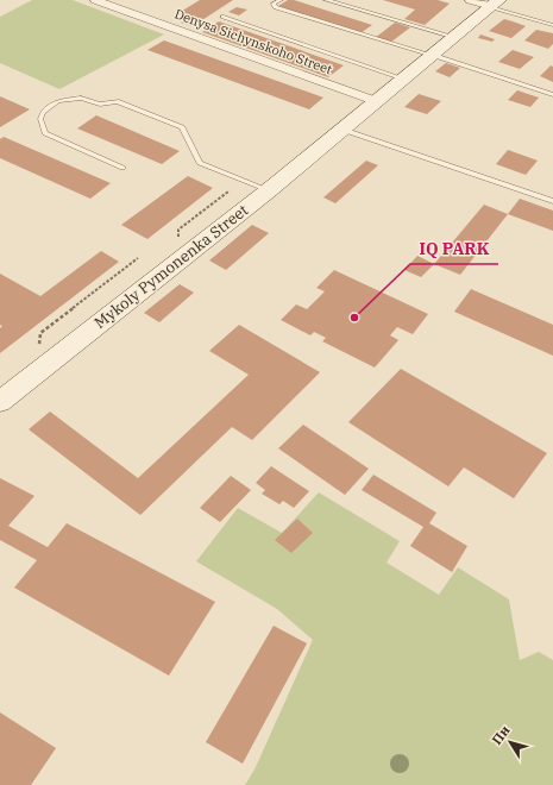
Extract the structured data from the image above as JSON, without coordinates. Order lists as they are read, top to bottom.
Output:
{
  "streets": {
    "street": ["Denysa Sichynskoho Street", "Mykoly Pymonenka Street"]
  },
  "crossings": [
    ["Denysa Sichynskoho Street", "Mykoly Pymonenka Street"]
  ],
  "places": ["IQ PARK"],
  "north": "top left"
}
